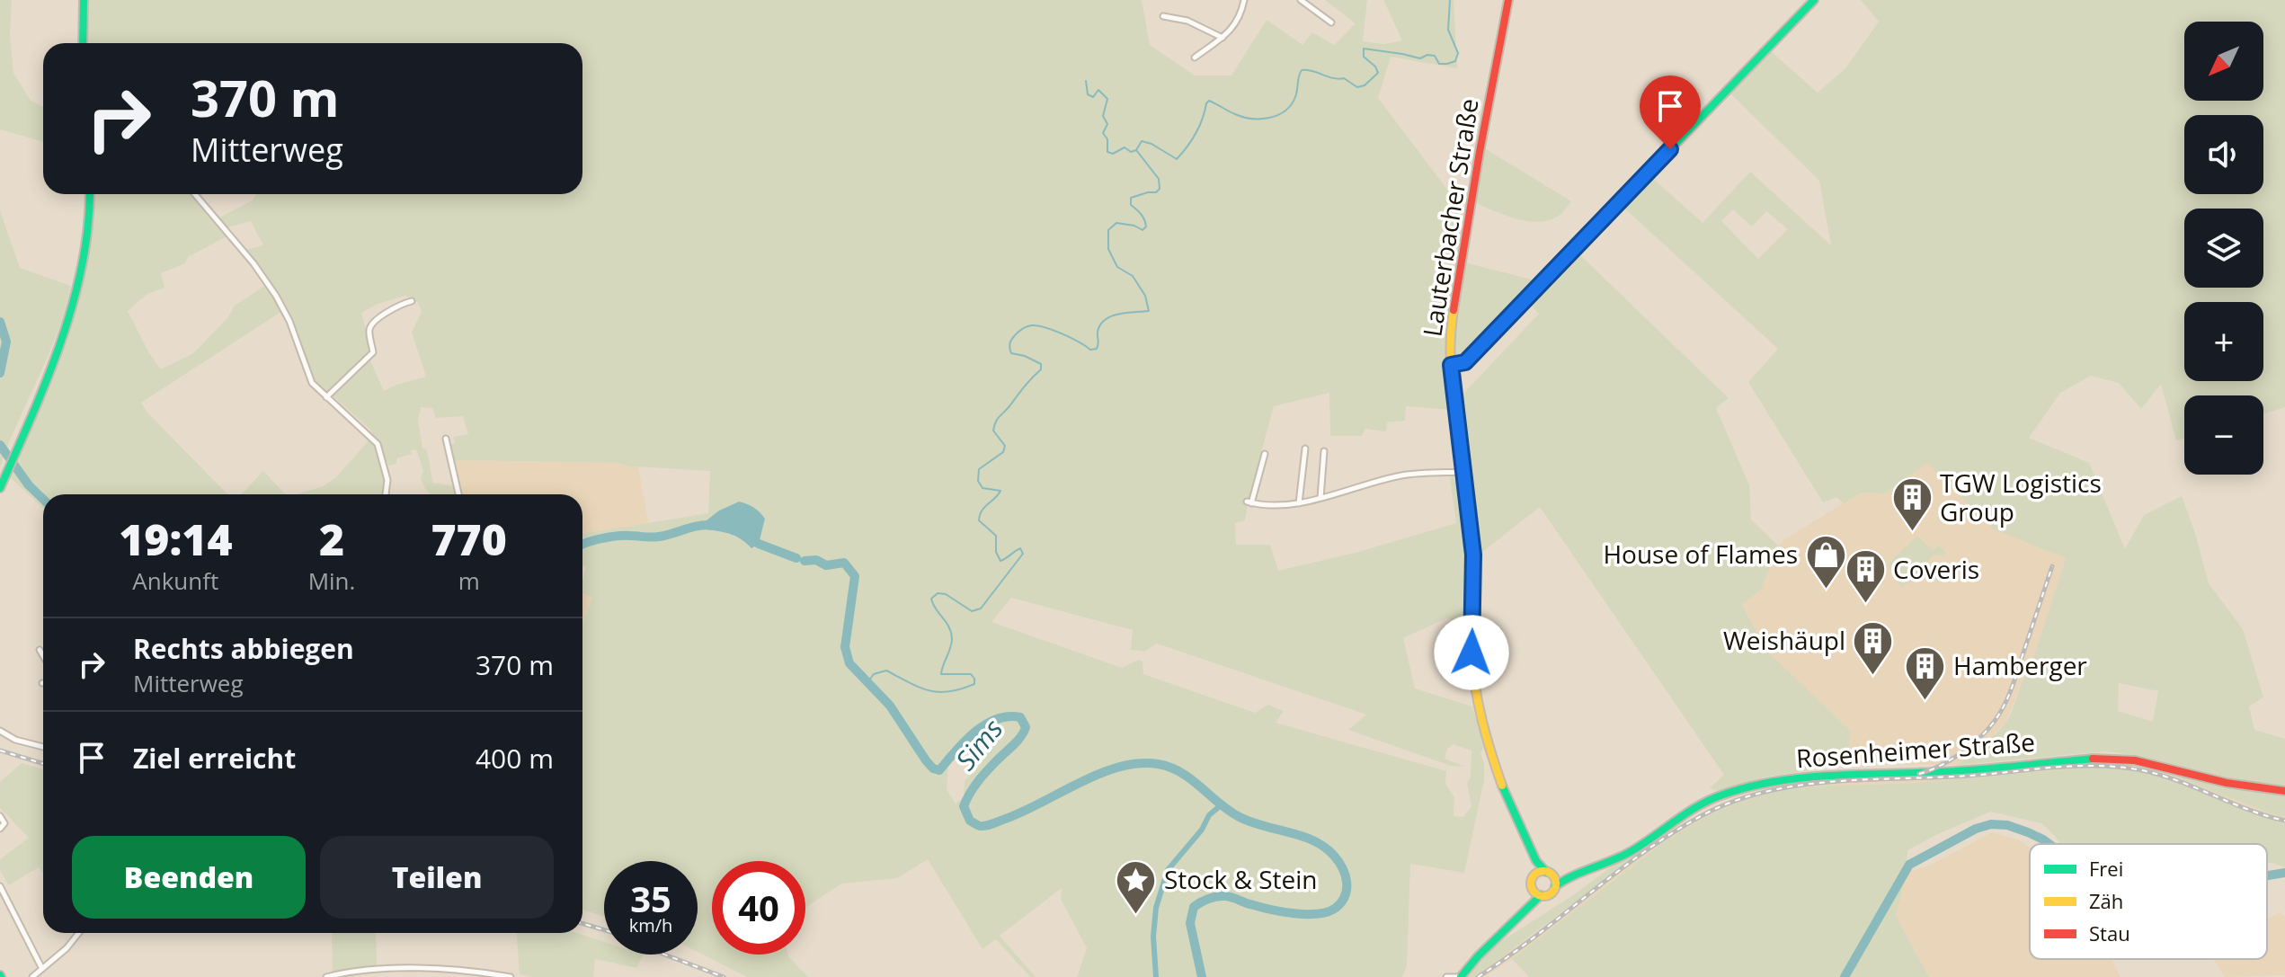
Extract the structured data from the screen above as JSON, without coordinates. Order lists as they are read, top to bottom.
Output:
{
  "streets": {
    "street": ["Lauterbacher Straße", "Rosenheimer Straße"]
  },
  "crossings": [
    ["Lauterbacher Straße", "Rosenheimer Straße"]
  ],
  "water": ["Sims"],
  "places": {
    "building": [
      "TGW Logistics Group",
      "Coveris",
      "Weishäupl",
      "Hamberger"
    ],
    "shop": ["House of Flames"],
    "place": ["Stock & Stein"]
  },
  "legend": ["Frei", "Zäh", "Stau"],
  "north": "bottom left",
  "page": {
    "map_buttons": ["+", "−"],
    "turn": ["370 m", "Mitterweg"],
    "eta": [
      "19:14",
      "Ankunft",
      "2",
      "Min.",
      "770",
      "m"
    ],
    "list": [
      {
        "name": "Rechts abbiegen",
        "note": "Mitterweg",
        "value": "370 m"
      },
      {
        "name": "Ziel erreicht",
        "value": "400 m"
      }
    ],
    "buttons": ["Beenden", "Teilen"],
    "speed": "35 km/h",
    "limit": "40"
  }
}
